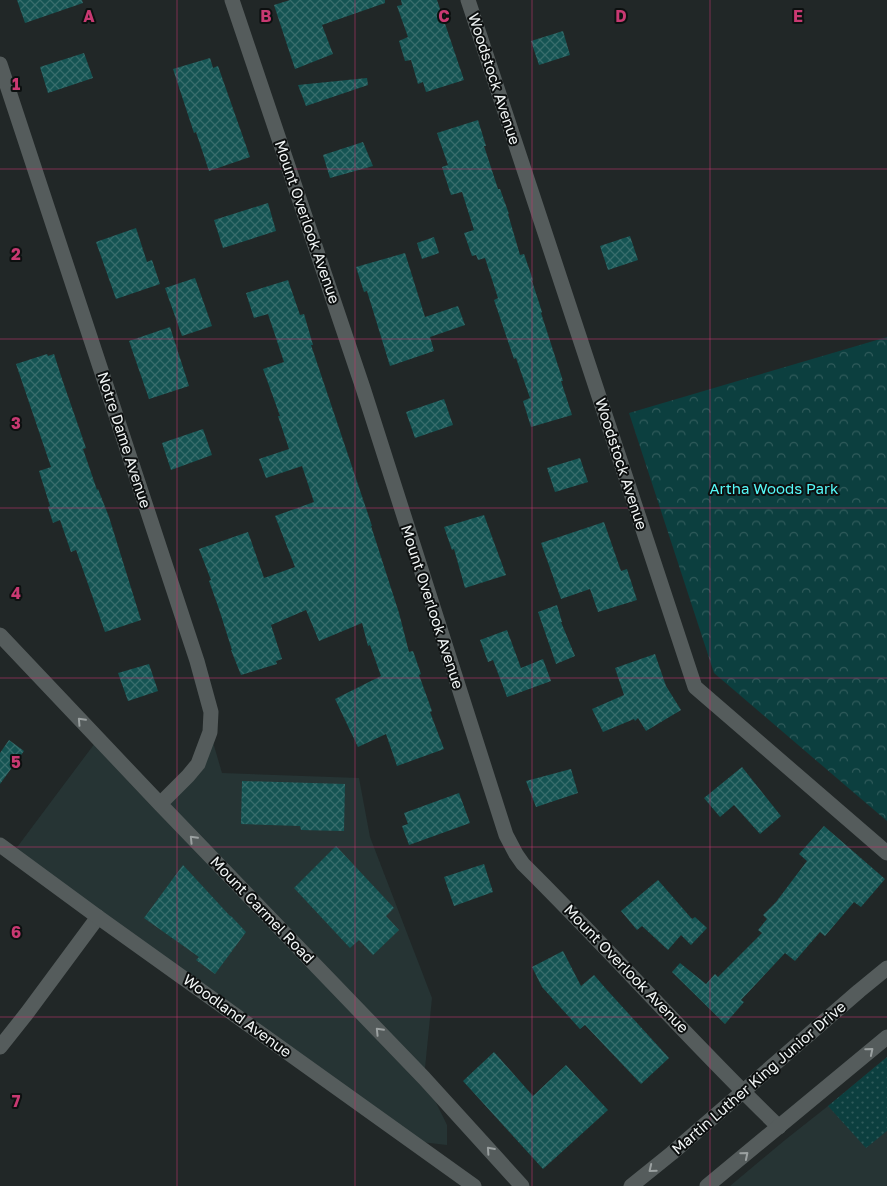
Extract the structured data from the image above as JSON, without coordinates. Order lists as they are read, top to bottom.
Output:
{
  "streets": {
    "street": [
      "Woodstock Avenue",
      "Mount Overlook Avenue",
      "Notre Dame Avenue",
      "Mount Carmel Road",
      "Woodland Avenue",
      "Martin Luther King Junior Drive"
    ]
  },
  "crossings": [
    ["Mount Overlook Avenue", "Martin Luther King Junior Drive"],
    ["Notre Dame Avenue", "Mount Carmel Road"]
  ],
  "one_way": ["Mount Carmel Road"],
  "parks": ["Artha Woods Park"],
  "grid": {
    "columns": [
      "A",
      "B",
      "C",
      "D",
      "E"
    ],
    "rows": [
      "1",
      "2",
      "3",
      "4",
      "5",
      "6",
      "7"
    ]
  }
}
